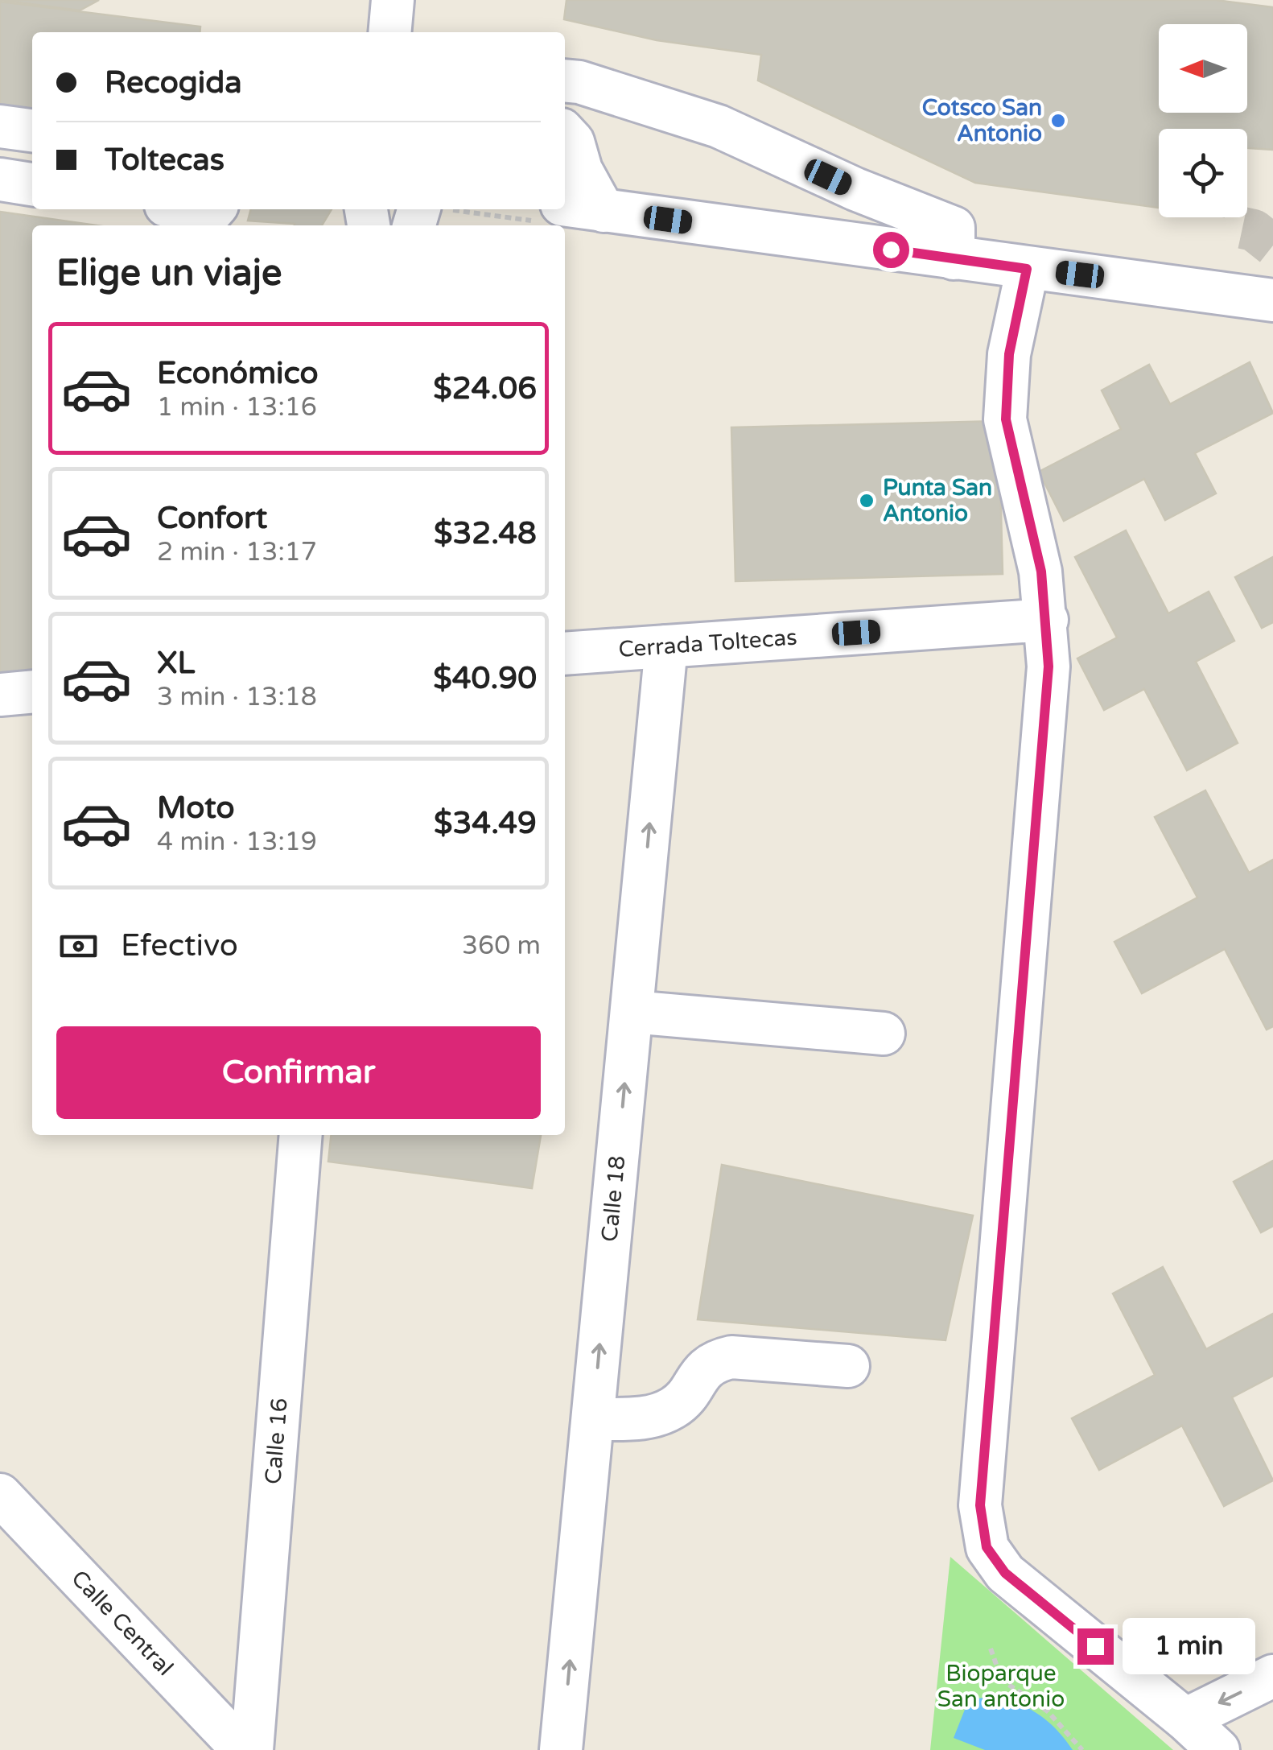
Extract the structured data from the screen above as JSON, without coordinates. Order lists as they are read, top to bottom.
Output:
{
  "streets": {
    "street": [
      "Cerrada Toltecas",
      "Calle 18",
      "Calle 16",
      "Calle Central"
    ]
  },
  "crossings": [
    ["Cerrada Toltecas", "Calle 18"]
  ],
  "one_way": ["Calle 18"],
  "parks": ["Bioparque San antonio"],
  "places": ["Cotsco San Antonio", "Punta San Antonio"],
  "north": "left",
  "page": {
    "banner": ["Recogida", "Toltecas"],
    "heading": "Elige un viaje",
    "list": [
      {
        "name": "Económico",
        "note": "1 min · 13:16",
        "value": "$24.06"
      },
      {
        "name": "Confort",
        "note": "2 min · 13:17",
        "value": "$32.48"
      },
      {
        "name": "XL",
        "note": "3 min · 13:18",
        "value": "$40.90"
      },
      {
        "name": "Moto",
        "note": "4 min · 13:19",
        "value": "$34.49"
      }
    ],
    "pay": ["Efectivo", "360 m"],
    "buttons": "Confirmar",
    "bubble": "1 min"
  }
}
